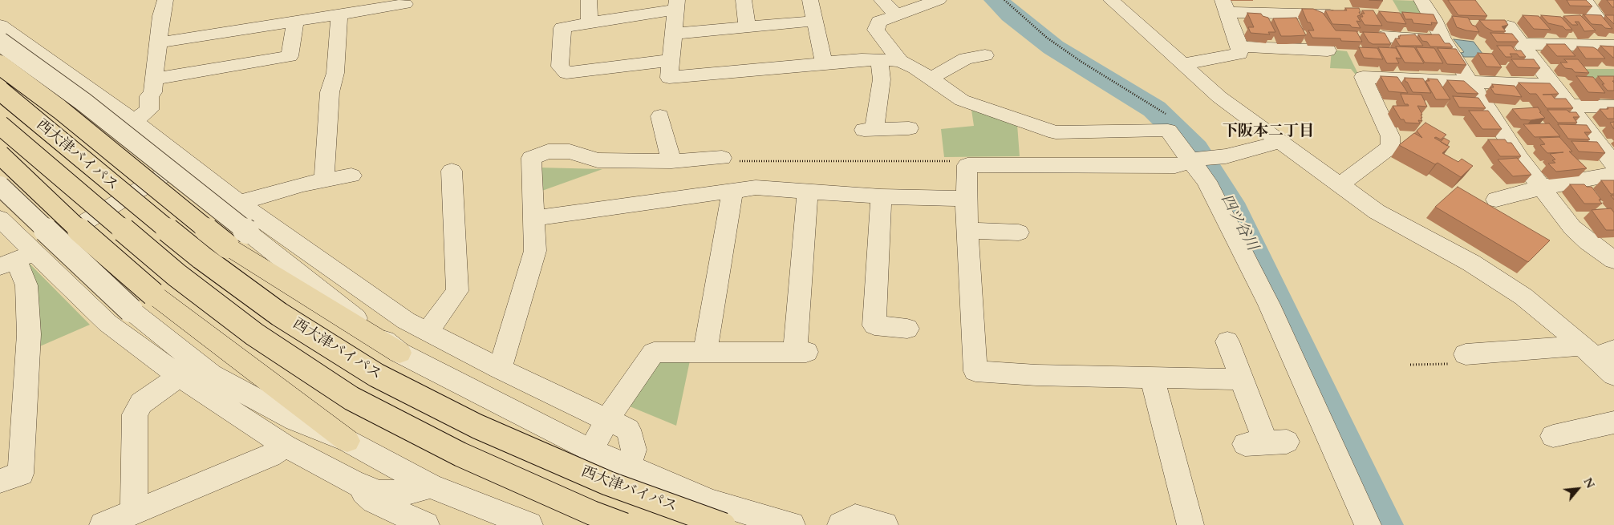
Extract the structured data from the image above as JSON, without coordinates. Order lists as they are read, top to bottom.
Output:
{
  "streets": {
    "highway": ["西大津バイパス"]
  },
  "districts": ["下阪本二丁目"],
  "water": ["四ツ谷川"],
  "north": "top right"
}
